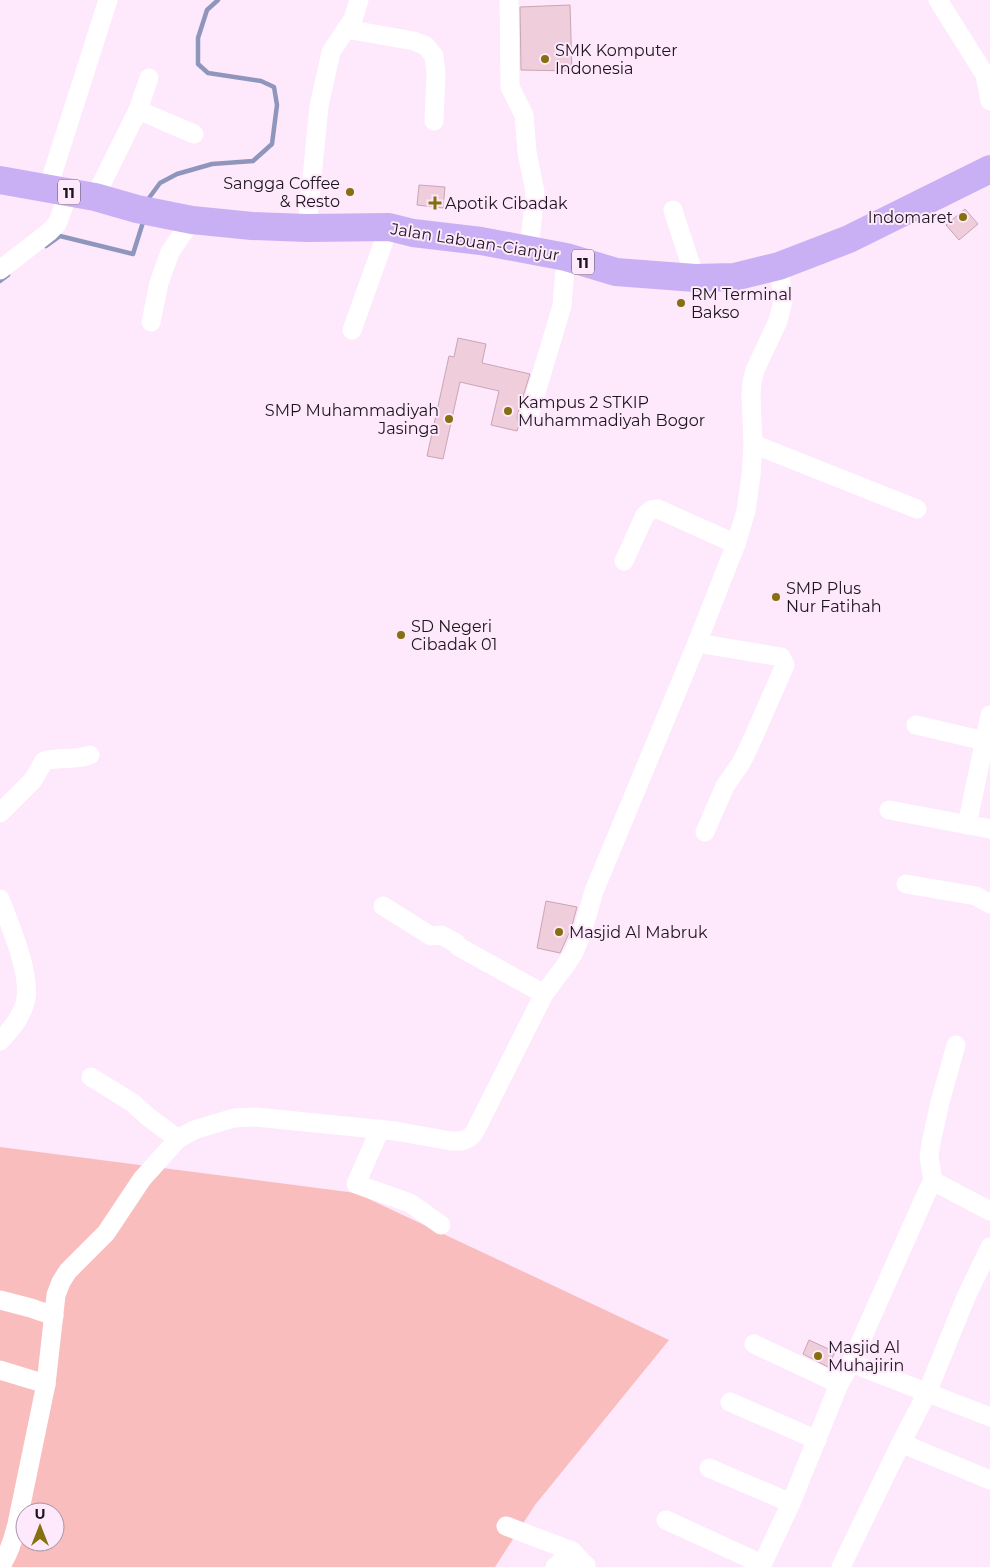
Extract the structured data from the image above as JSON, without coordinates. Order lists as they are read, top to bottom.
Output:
{
  "streets": {
    "highway": ["11", "Jalan Labuan-Cianjur"]
  },
  "places": {
    "other": [
      "SMK Komputer Indonesia",
      "Sangga Coffee & Resto",
      "Indomaret",
      "RM Terminal Bakso",
      "Kampus 2 STKIP Muhammadiyah Bogor",
      "SMP Muhammadiyah Jasinga",
      "SMP Plus Nur Fatihah",
      "SD Negeri Cibadak 01",
      "Masjid Al Mabruk",
      "Masjid Al Muhajirin"
    ],
    "health": ["Apotik Cibadak"]
  },
  "north": "top"
}
